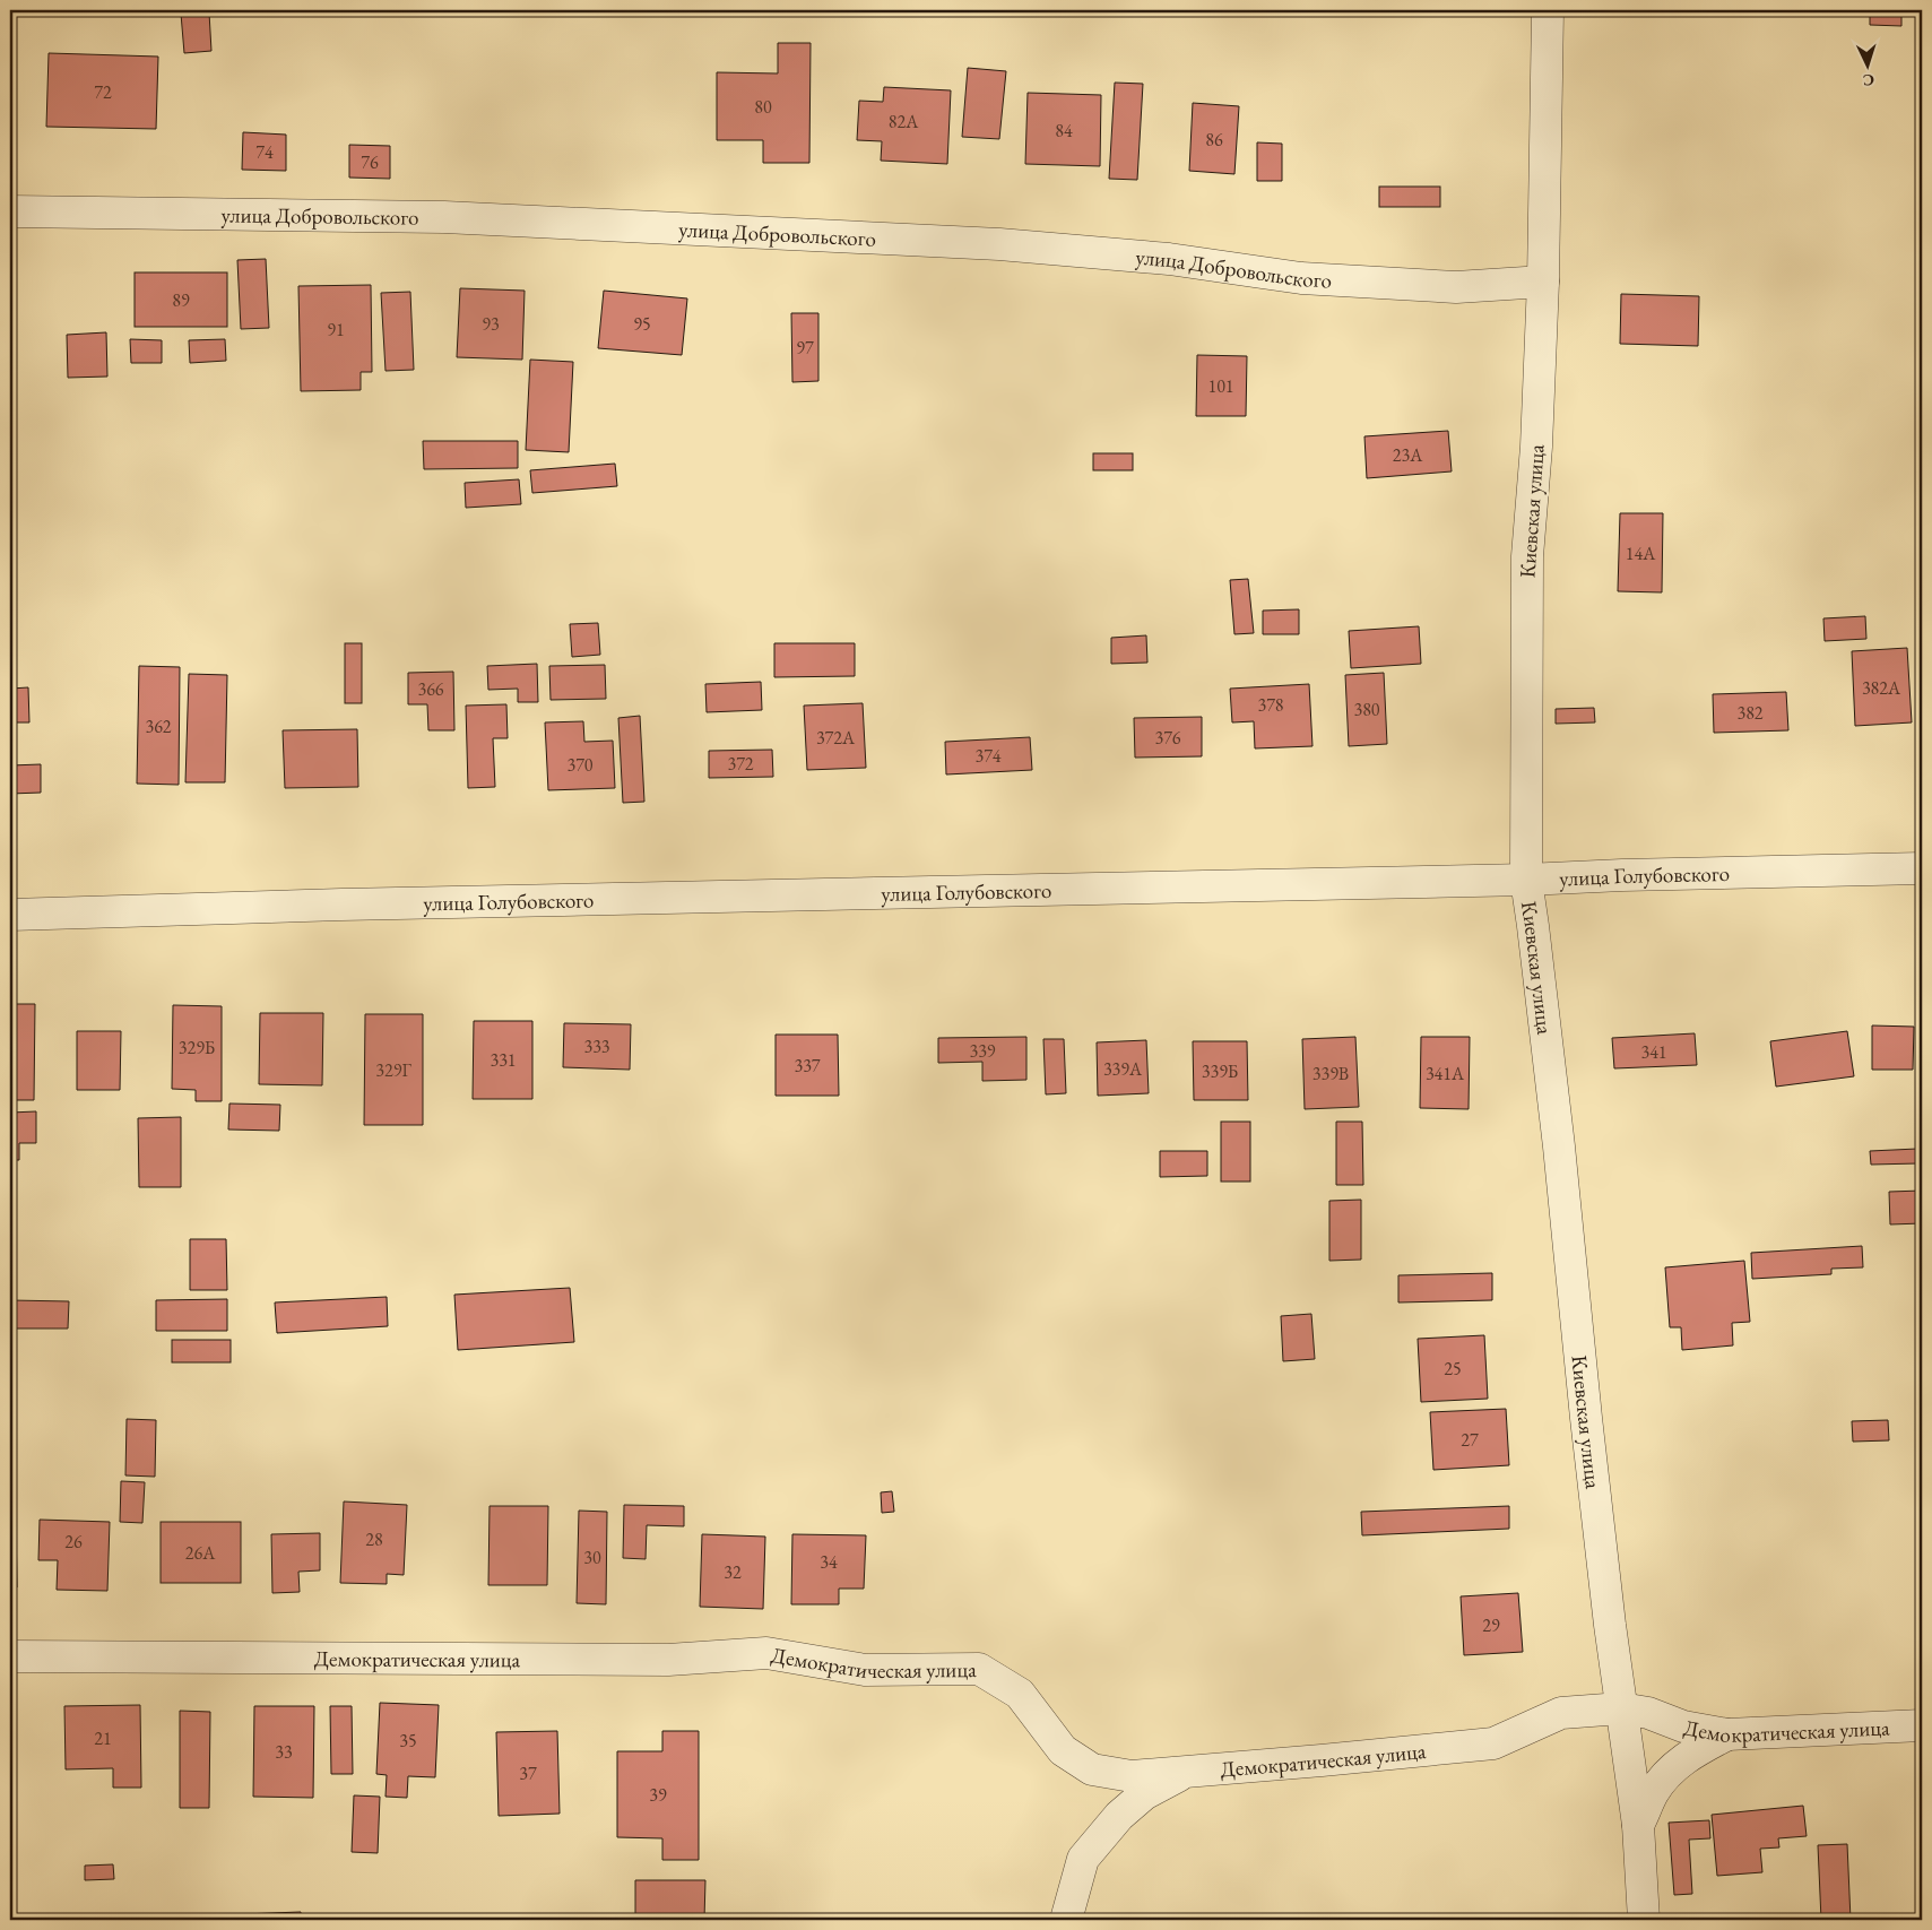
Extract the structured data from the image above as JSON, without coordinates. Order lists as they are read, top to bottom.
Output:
{
  "streets": {
    "street": [
      "улица Добровольского",
      "Киевская улица",
      "улица Голубовского",
      "Демократическая улица"
    ]
  },
  "crossings": [
    ["улица Добровольского", "Киевская улица"],
    ["Киевская улица", "улица Голубовского"],
    ["Киевская улица", "Демократическая улица"]
  ],
  "house_numbers": [
    "72",
    "80",
    "82А",
    "84",
    "86",
    "74",
    "76",
    "89",
    "93",
    "95",
    "91",
    "97",
    "101",
    "23А",
    "14А",
    "382А",
    "366",
    "378",
    "380",
    "382",
    "362",
    "372А",
    "376",
    "374",
    "372",
    "370",
    "333",
    "329Б",
    "339",
    "341",
    "331",
    "337",
    "339А",
    "329Г",
    "339Б",
    "339В",
    "341А",
    "25",
    "27",
    "28",
    "26",
    "26А",
    "30",
    "34",
    "32",
    "29",
    "21",
    "35",
    "33",
    "37",
    "39"
  ],
  "north": "bottom"
}
